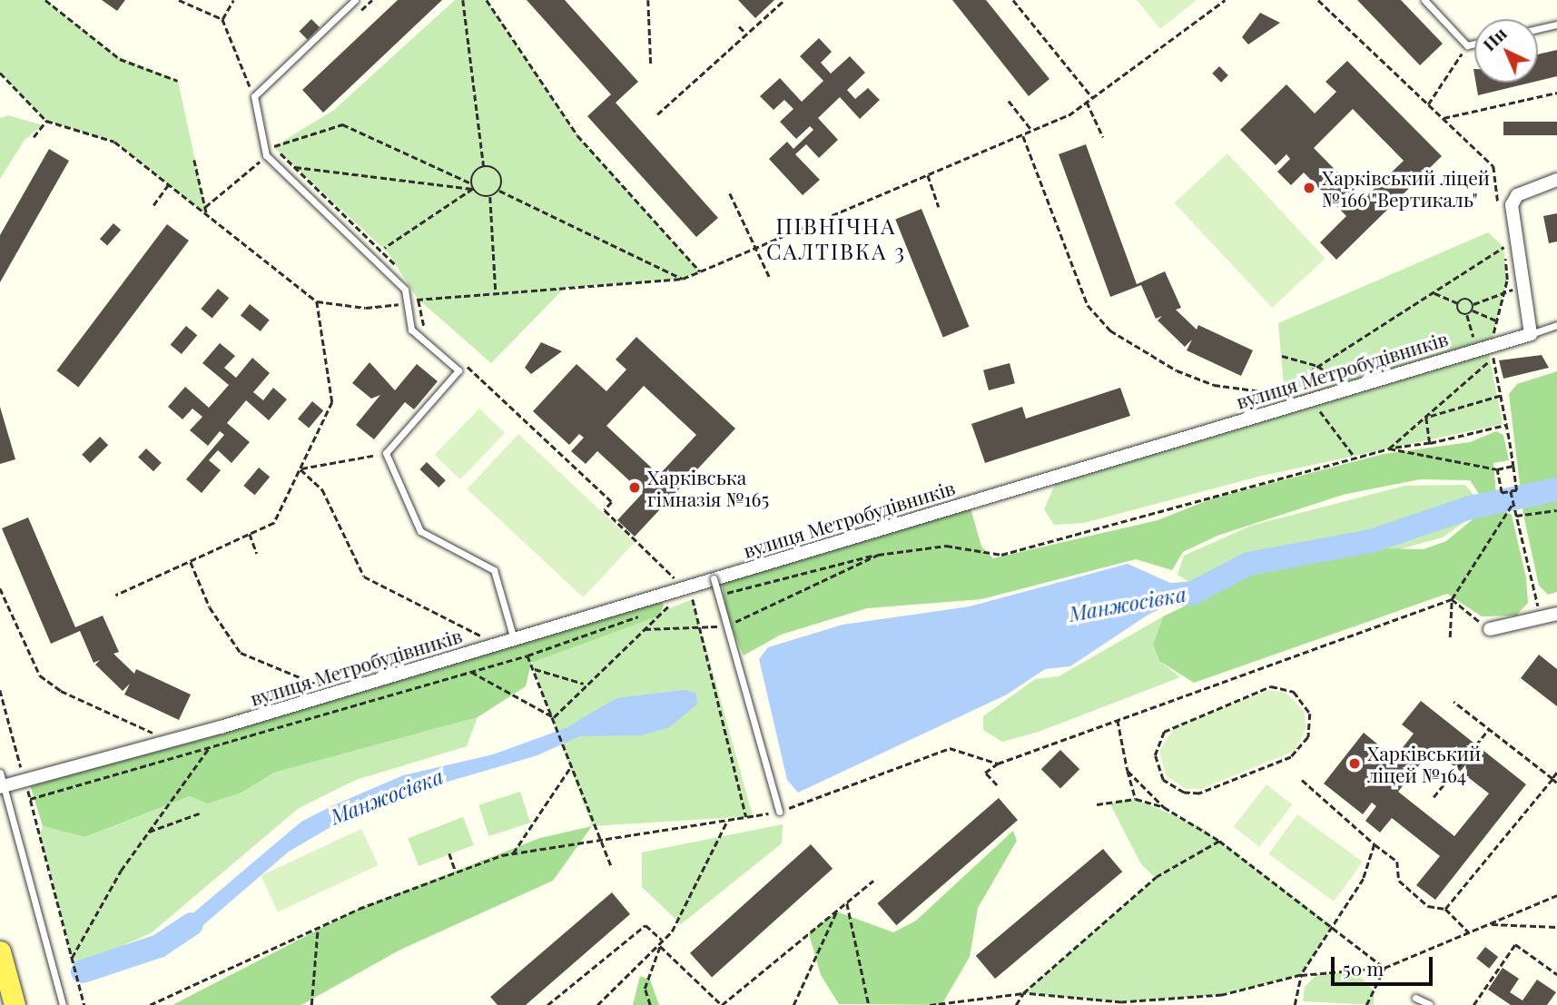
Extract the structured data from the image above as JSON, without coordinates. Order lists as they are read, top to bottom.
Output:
{
  "streets": {
    "street": ["вулиця Метробудівників"]
  },
  "districts": ["ПІВНІЧНА САЛТІВКА 3"],
  "water": ["Манжосівка"],
  "places": ["Харківський ліцей №166 \"Вертикаль\"", "Харківська гімназія №165", "Харківський ліцей №164"],
  "scale_bar": "50 m",
  "north": "top left"
}
